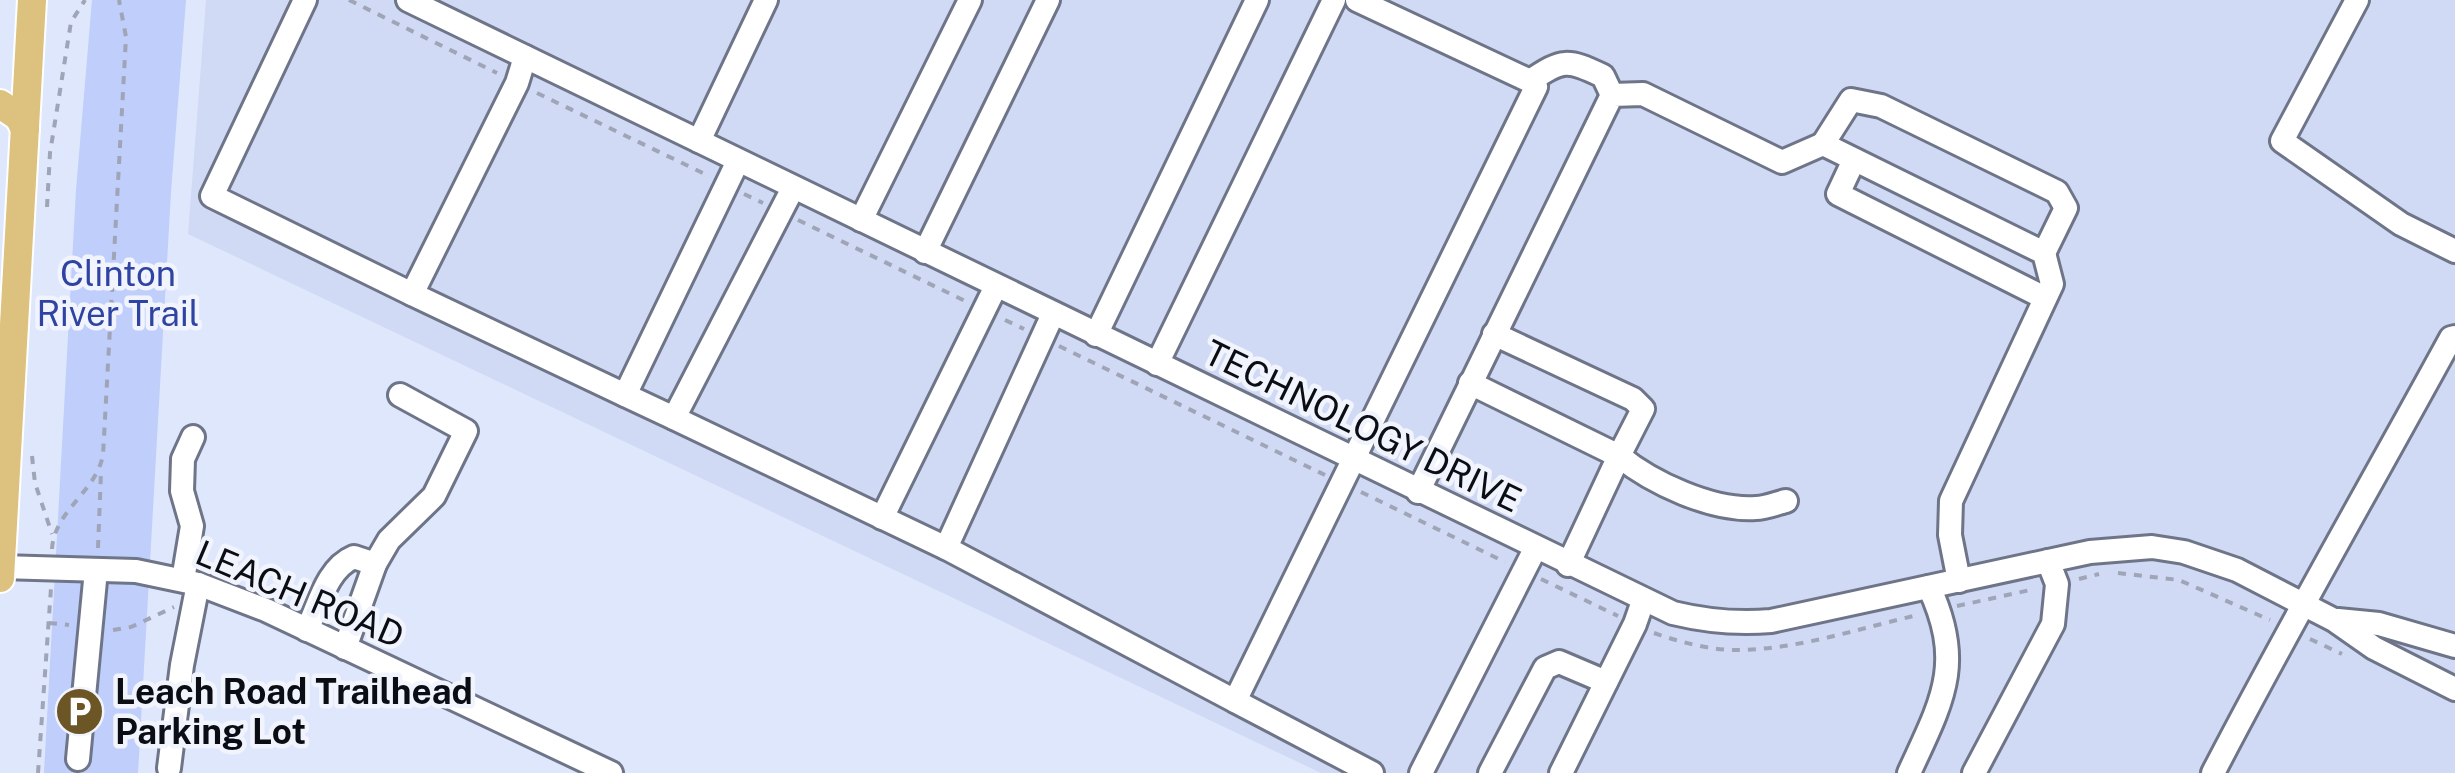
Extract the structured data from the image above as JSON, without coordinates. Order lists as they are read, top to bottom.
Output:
{
  "streets": {
    "street": ["TECHNOLOGY DRIVE", "LEACH ROAD"]
  },
  "parks": ["Clinton River Trail"],
  "places": {
    "parking": ["Leach Road Trailhead Parking Lot"]
  }
}
